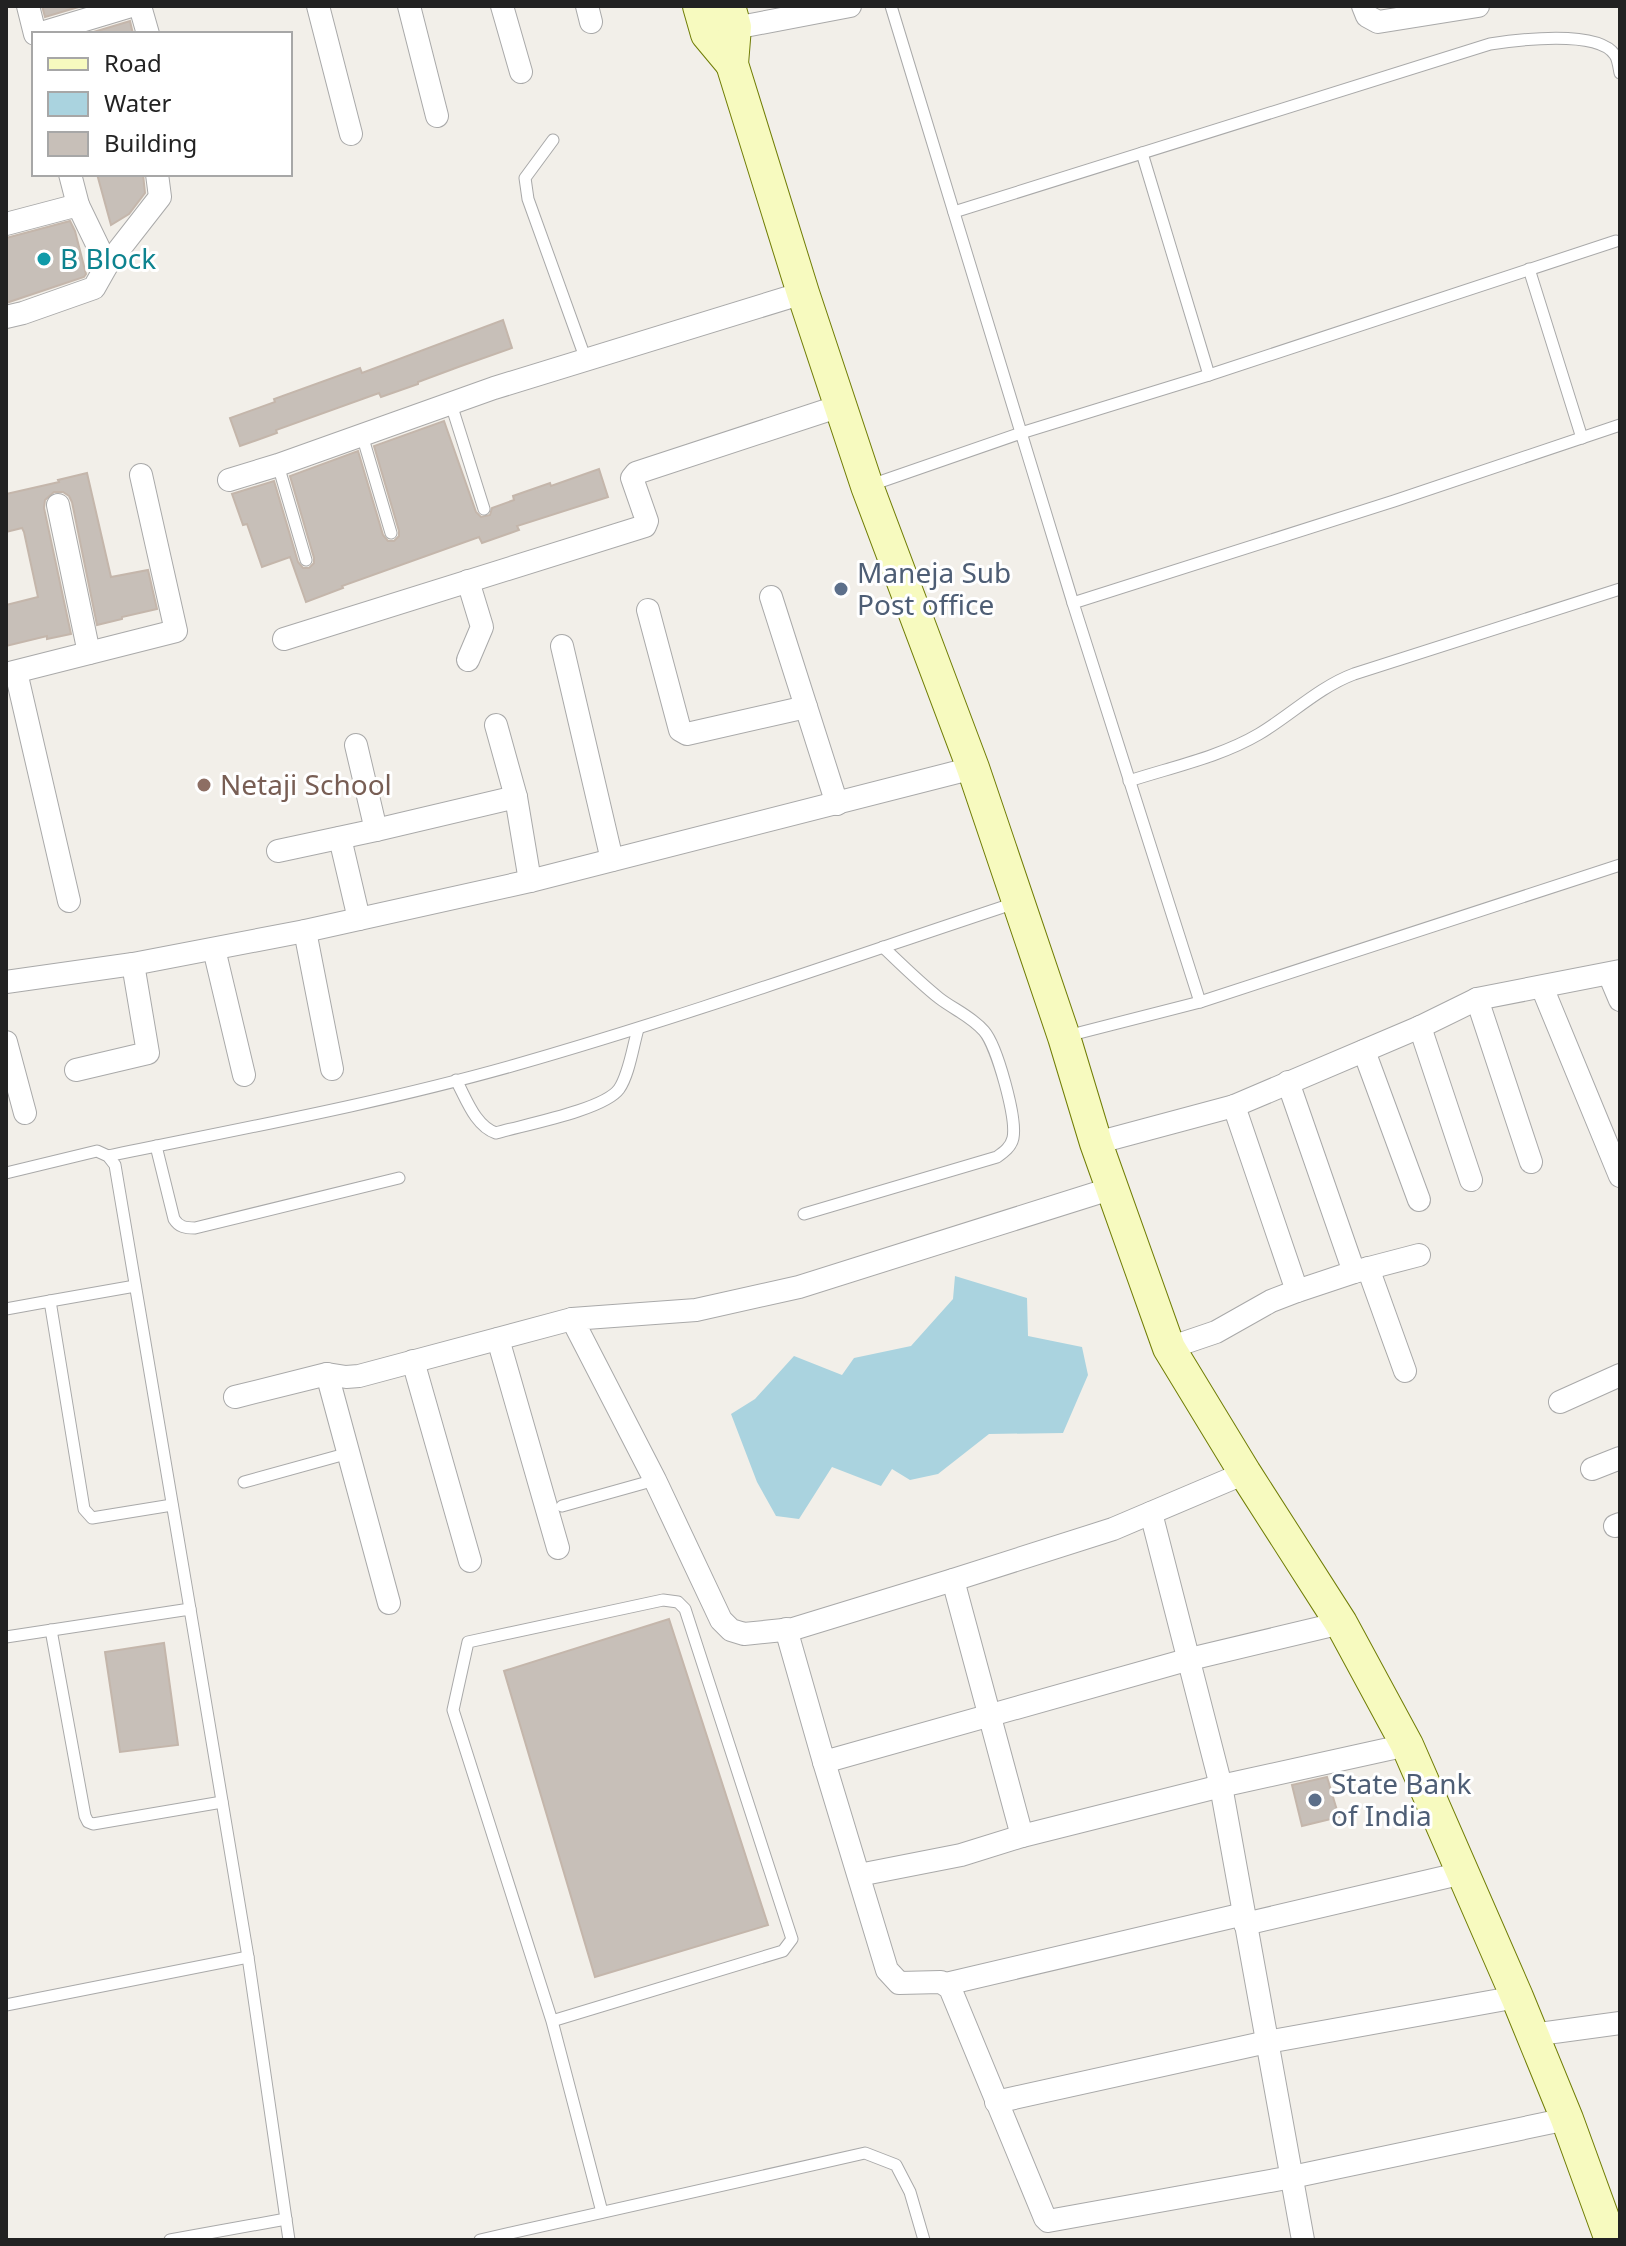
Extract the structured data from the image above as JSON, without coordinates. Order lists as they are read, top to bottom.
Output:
{
  "places": [
    "B Block",
    "Maneja Sub Post office",
    "Netaji School",
    "State Bank of India"
  ],
  "legend": ["Road", "Water", "Building"]
}
